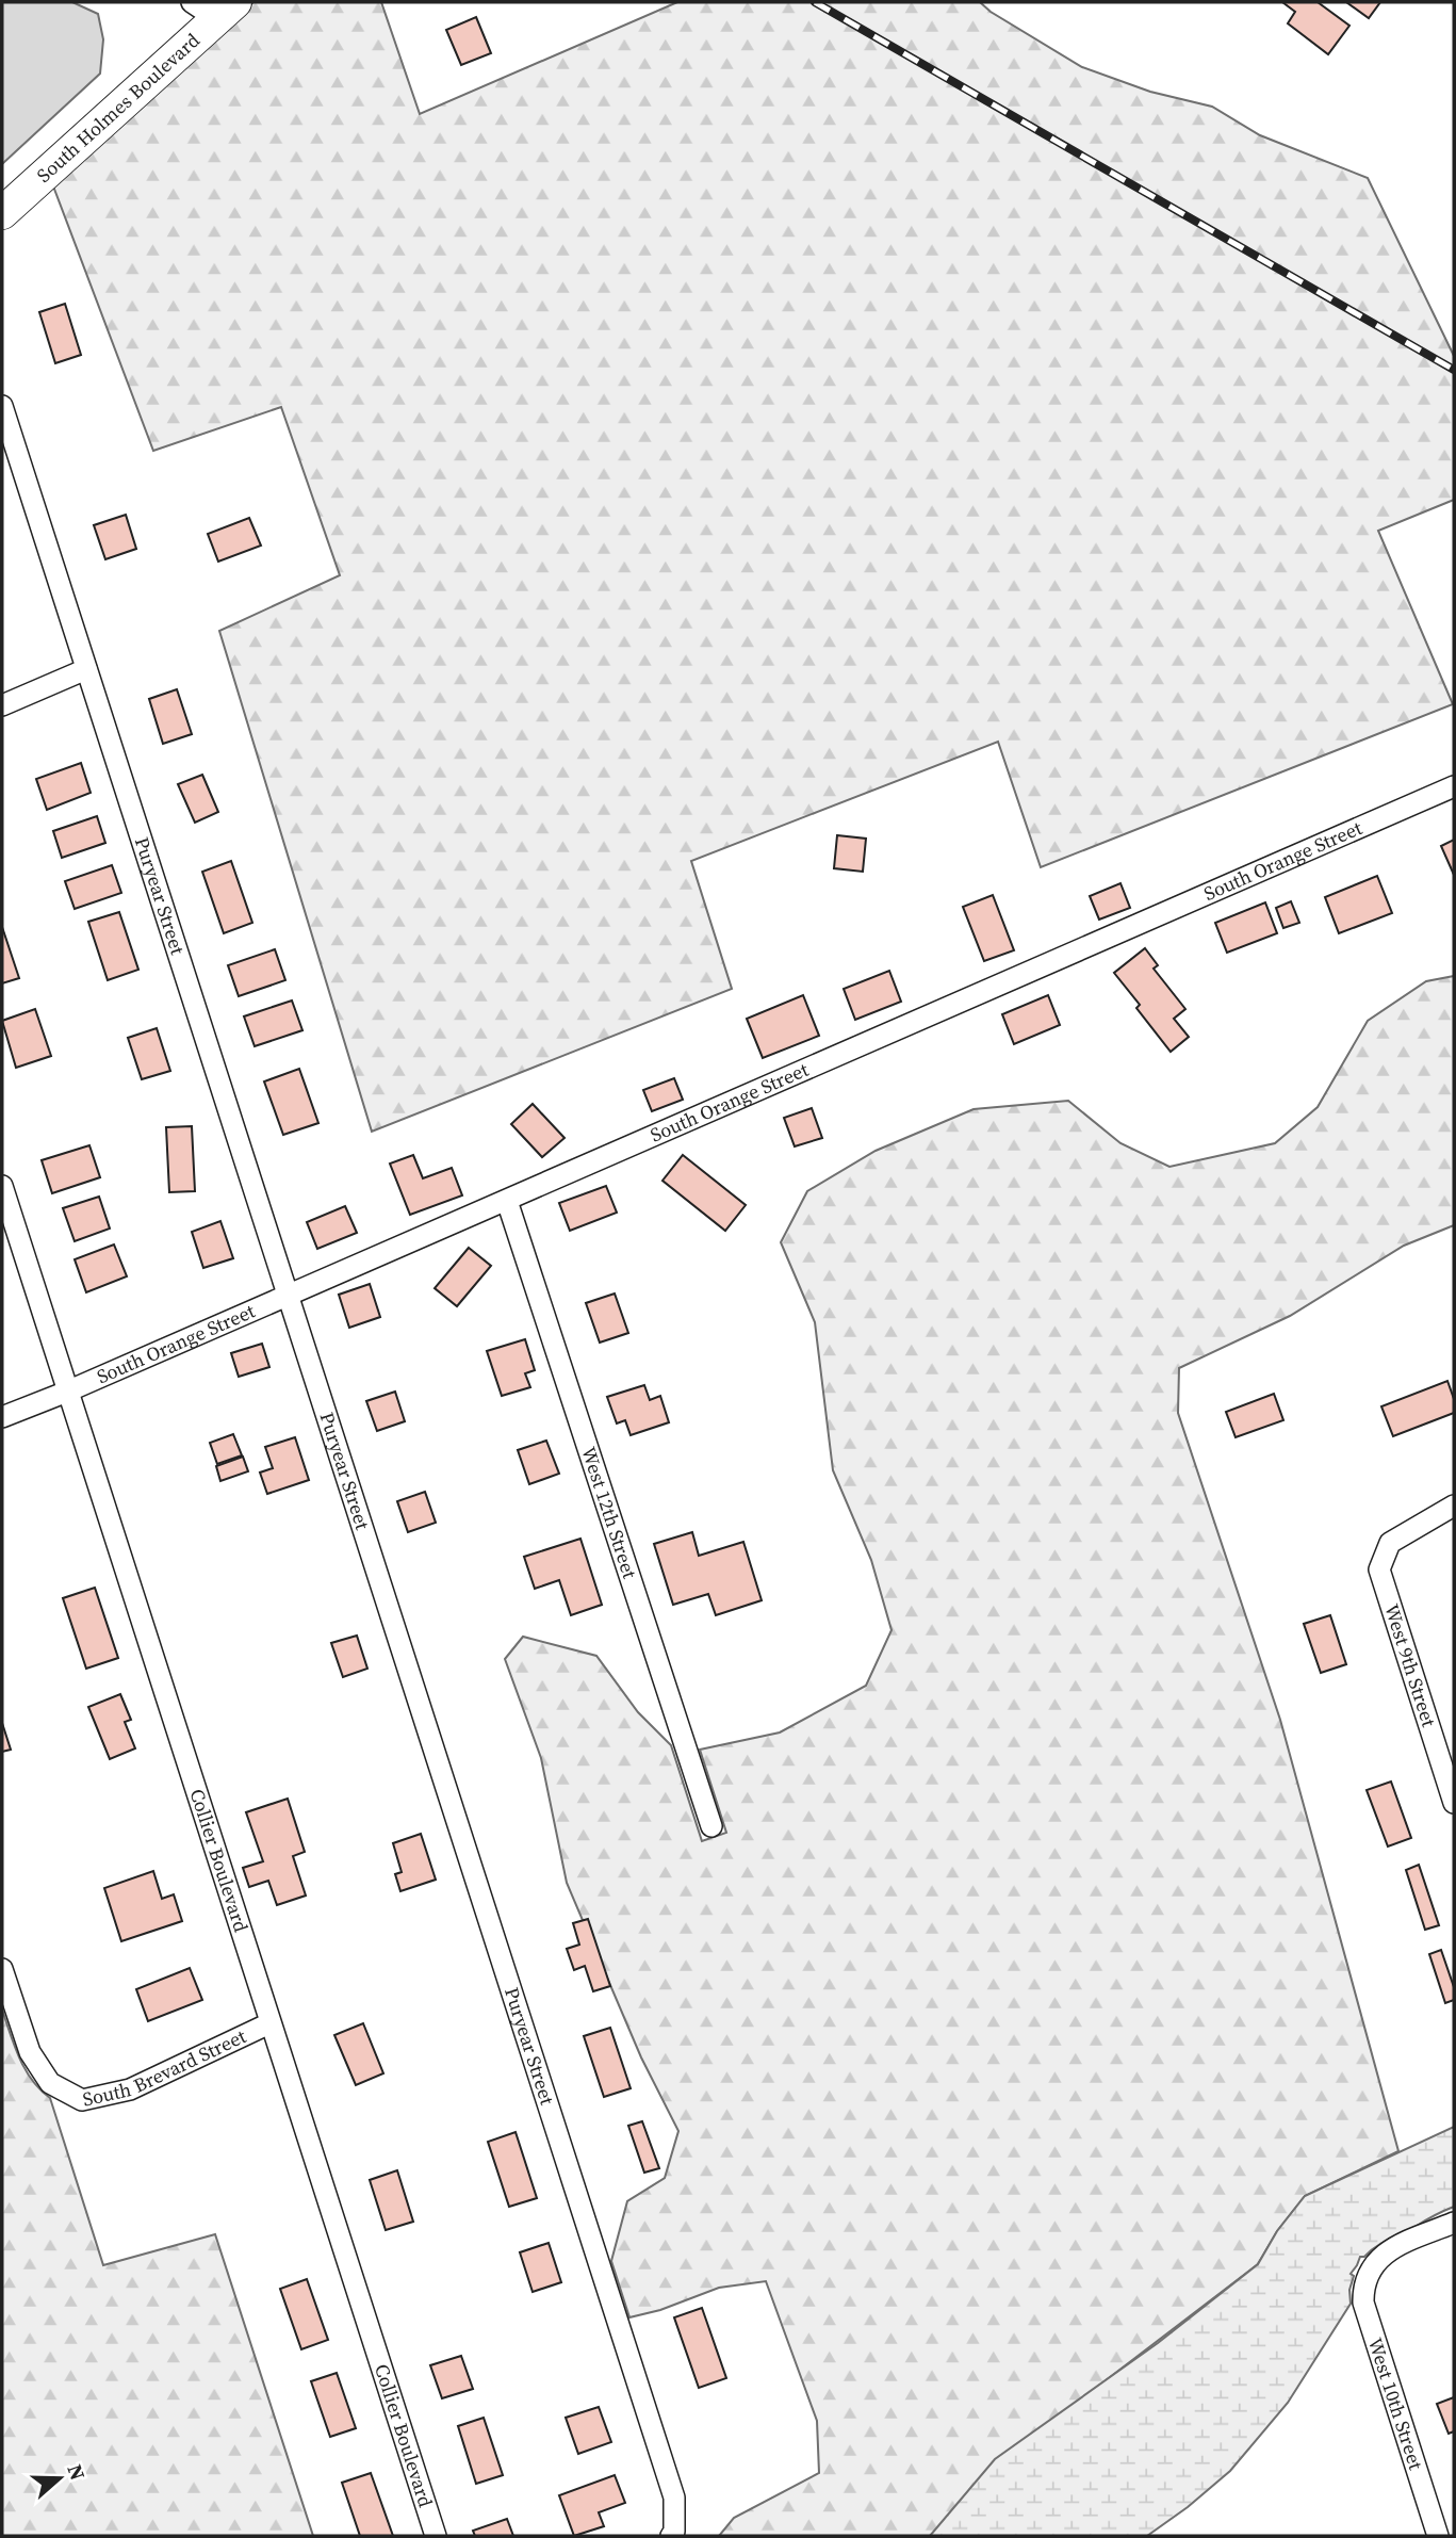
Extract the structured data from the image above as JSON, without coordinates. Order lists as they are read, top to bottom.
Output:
{
  "streets": {
    "main road": ["South Holmes Boulevard"],
    "street": [
      "South Orange Street",
      "Puryear Street",
      "West 12th Street",
      "West 9th Street",
      "Collier Boulevard",
      "South Brevard Street",
      "West 10th Street"
    ]
  },
  "crossings": [
    ["South Orange Street", "Puryear Street"],
    ["South Orange Street", "West 12th Street"],
    ["South Orange Street", "Collier Boulevard"],
    ["Collier Boulevard", "South Brevard Street"]
  ],
  "north": "right"
}
